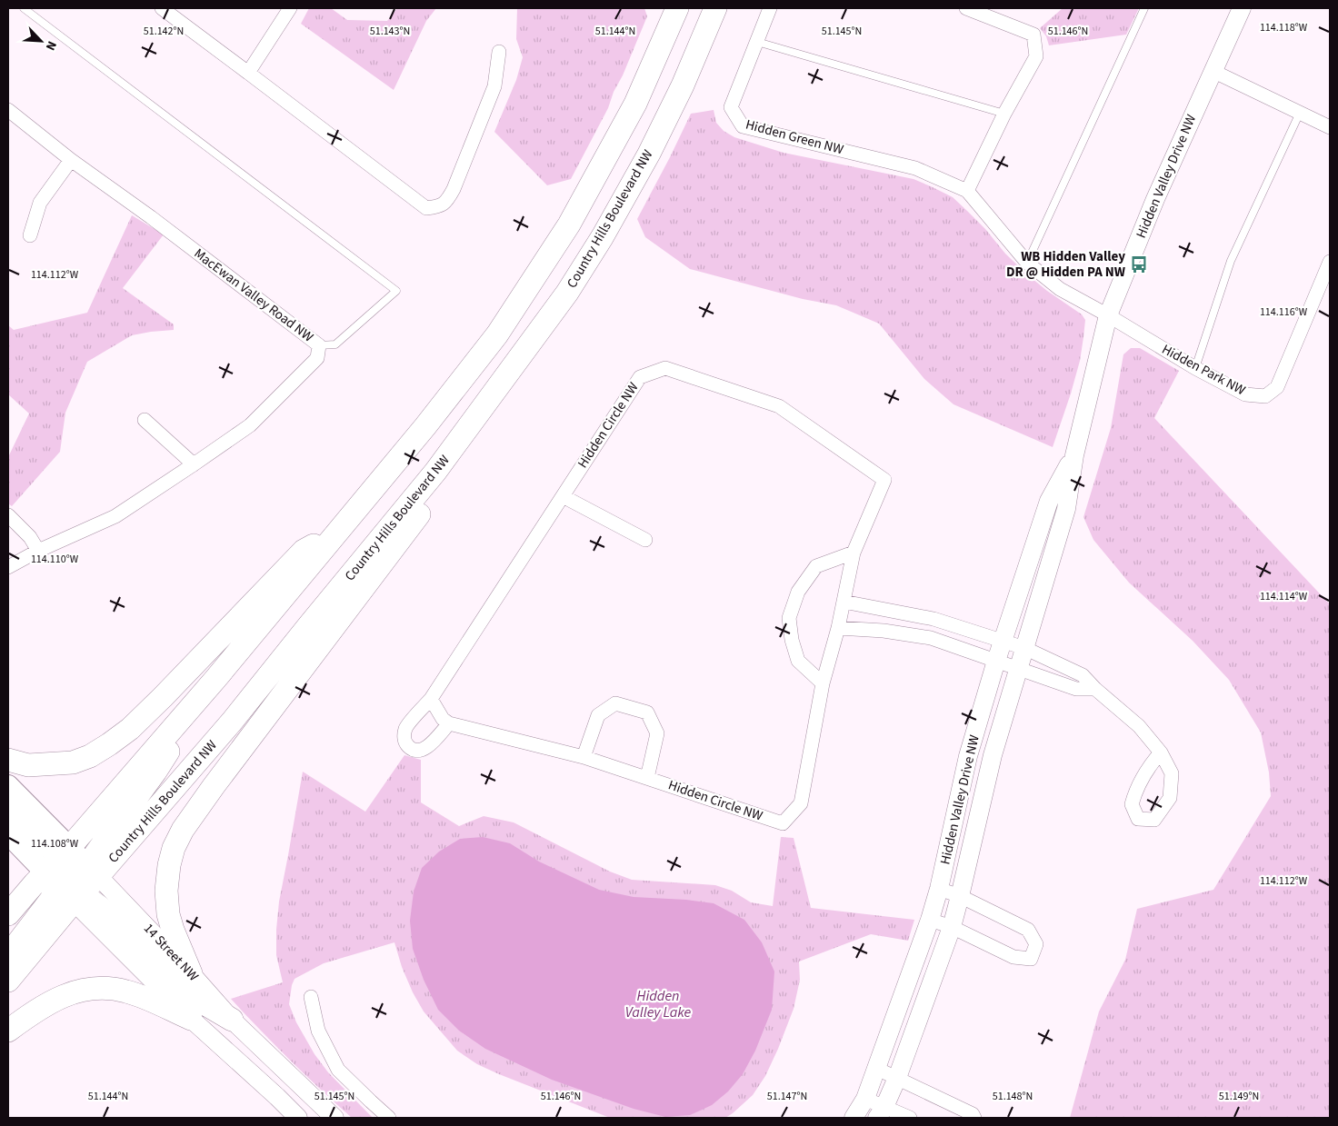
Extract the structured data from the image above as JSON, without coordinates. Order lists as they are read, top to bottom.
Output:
{
  "streets": {
    "main road": ["Country Hills Boulevard NW", "14 Street NW"],
    "street": [
      "Hidden Green NW",
      "Hidden Valley Drive NW",
      "MacEwan Valley Road NW",
      "Hidden Park NW",
      "Hidden Circle NW"
    ]
  },
  "crossings": [
    ["Hidden Green NW", "Hidden Valley Drive NW"],
    ["Hidden Green NW", "Hidden Park NW"],
    ["Hidden Valley Drive NW", "Hidden Park NW"],
    ["Country Hills Boulevard NW", "14 Street NW"]
  ],
  "water": ["Hidden Valley Lake"],
  "places": {
    "bus stop": ["WB Hidden Valley DR @ Hidden PA NW"]
  },
  "north": "bottom right",
  "coordinates": [
    "114.118°W",
    "51.142°N",
    "51.143°N",
    "51.144°N",
    "51.145°N",
    "51.146°N",
    "114.112°W",
    "114.116°W",
    "114.110°W",
    "114.114°W",
    "114.108°W",
    "51.147°N",
    "51.148°N",
    "51.149°N"
  ]
}
